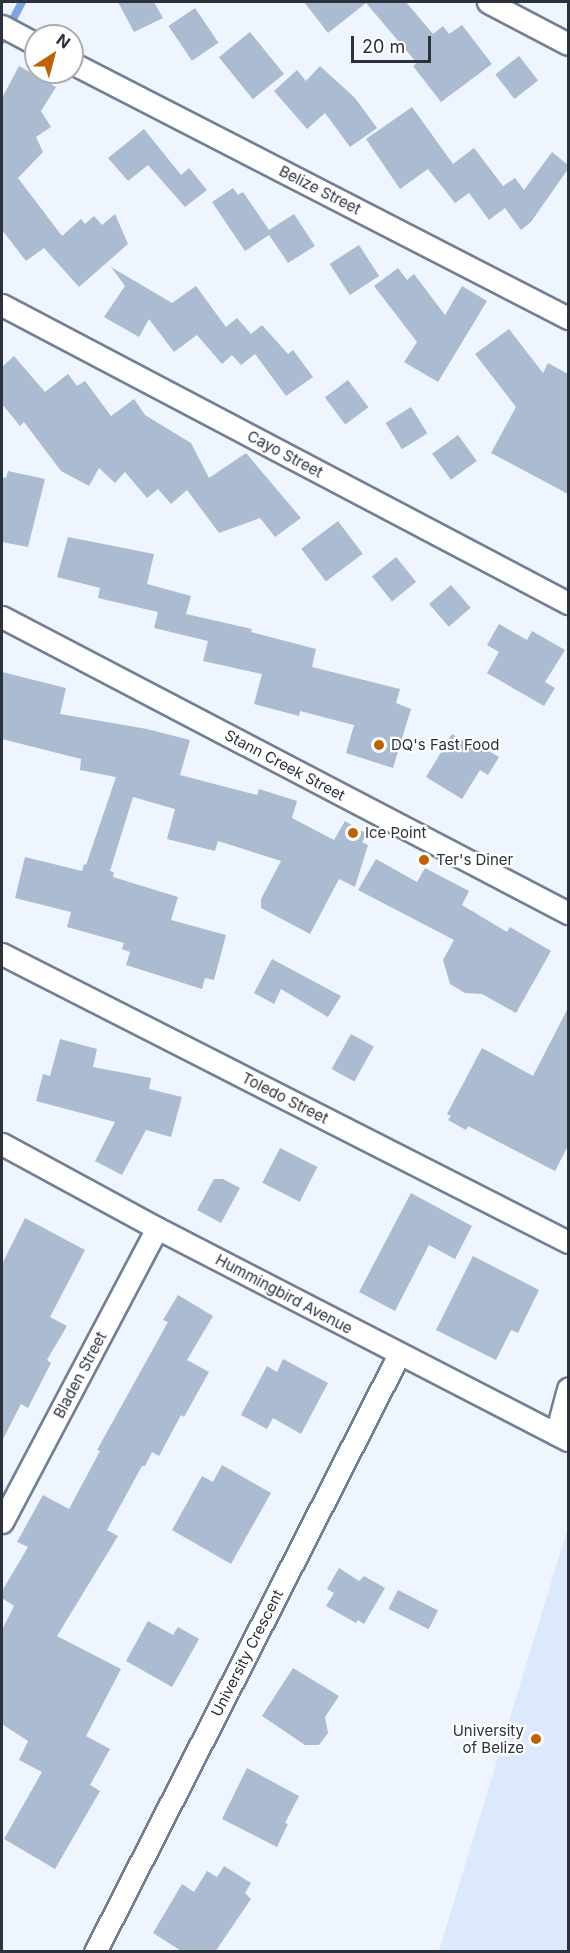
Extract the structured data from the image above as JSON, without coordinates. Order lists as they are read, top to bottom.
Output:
{
  "streets": {
    "street": [
      "Belize Street",
      "Cayo Street",
      "Stann Creek Street",
      "Toledo Street",
      "Hummingbird Avenue",
      "Bladen Street",
      "University Crescent"
    ]
  },
  "crossings": [
    ["Hummingbird Avenue", "Bladen Street"],
    ["Hummingbird Avenue", "University Crescent"]
  ],
  "places": [
    "DQ's Fast Food",
    "Ice Point",
    "Ter's Diner",
    "University of Belize"
  ],
  "scale_bar": "20 m",
  "north": "top right"
}
